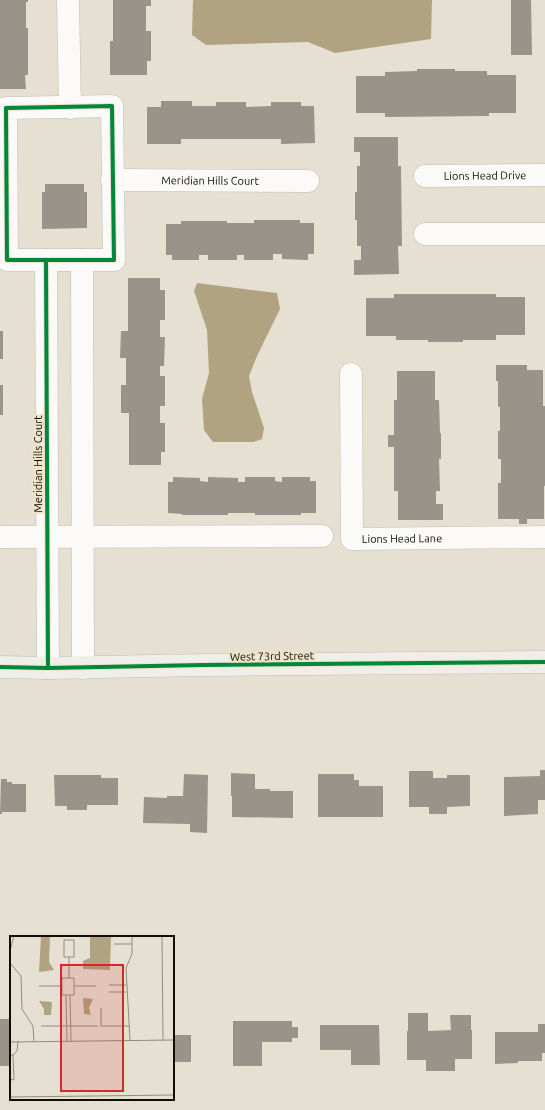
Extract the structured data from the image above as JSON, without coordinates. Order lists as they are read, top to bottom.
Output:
{
  "streets": {
    "main road": ["West 73rd Street"],
    "street": ["Lions Head Drive", "Meridian Hills Court", "Lions Head Lane"]
  },
  "crossings": [
    ["Meridian Hills Court", "West 73rd Street"]
  ]
}
